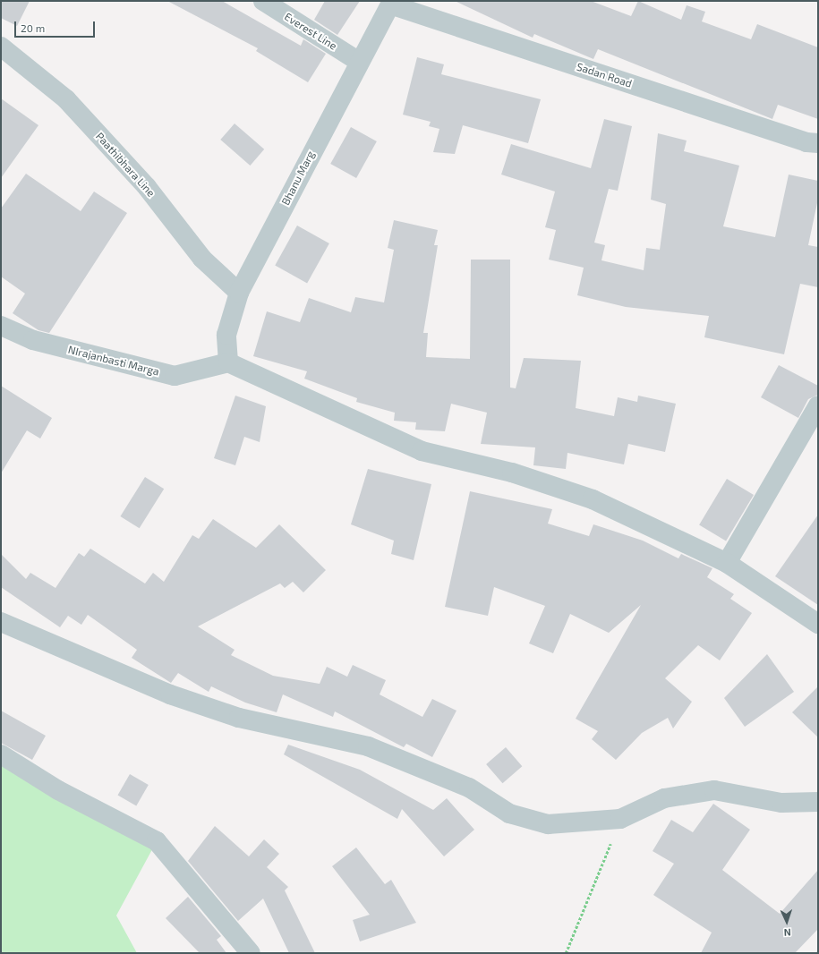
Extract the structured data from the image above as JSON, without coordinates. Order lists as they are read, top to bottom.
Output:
{
  "streets": {
    "street": [
      "Everest Line",
      "Sadan Road",
      "Paathibhara Line",
      "Bhanu Marg",
      "NIrajanbasti Marga"
    ]
  },
  "crossings": [
    ["Everest Line", "Bhanu Marg"],
    ["Sadan Road", "Bhanu Marg"],
    ["Paathibhara Line", "Bhanu Marg"],
    ["Bhanu Marg", "NIrajanbasti Marga"]
  ],
  "scale_bar": "20 m",
  "north": "bottom"
}
